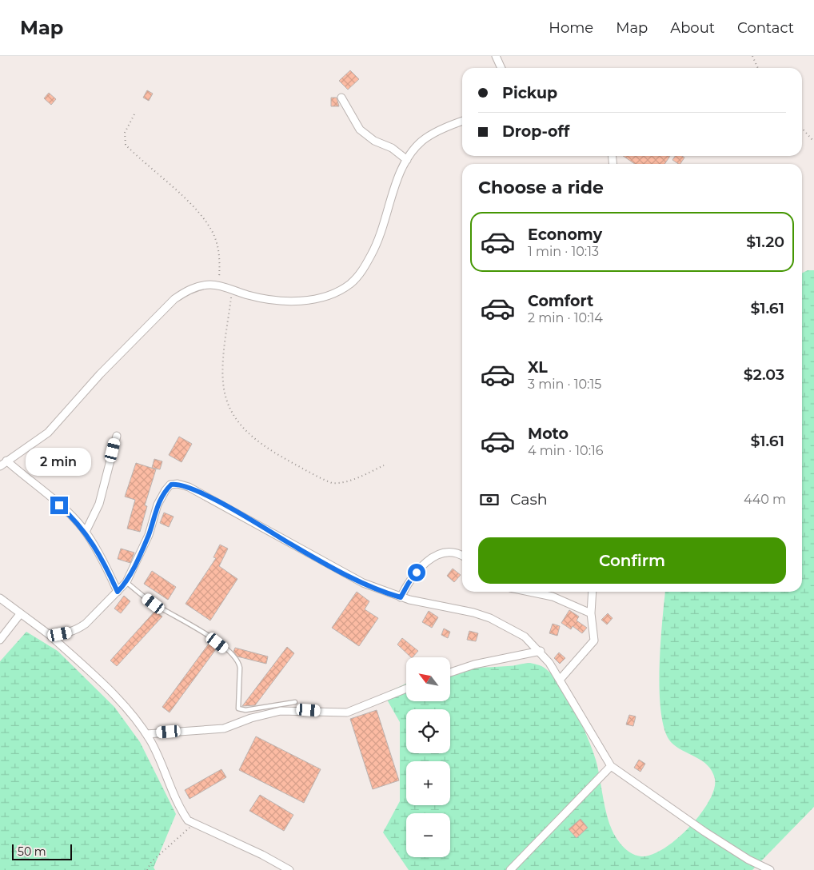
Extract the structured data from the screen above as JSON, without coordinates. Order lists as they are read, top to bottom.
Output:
{
  "scale_bar": "50 m",
  "north": "top left",
  "page": {
    "header": "Map",
    "nav": [
      "Home",
      "Map",
      "About",
      "Contact"
    ],
    "banner": ["Pickup", "Drop-off"],
    "heading": "Choose a ride",
    "list": [
      {
        "name": "Economy",
        "note": "1 min · 10:13",
        "value": "$1.20"
      },
      {
        "name": "Comfort",
        "note": "2 min · 10:14",
        "value": "$1.61"
      },
      {
        "name": "XL",
        "note": "3 min · 10:15",
        "value": "$2.03"
      },
      {
        "name": "Moto",
        "note": "4 min · 10:16",
        "value": "$1.61"
      }
    ],
    "bubble": "2 min",
    "pay": ["Cash", "440 m"],
    "buttons": "Confirm",
    "map_buttons": ["+", "−"],
    "scale": "50 m"
  }
}
